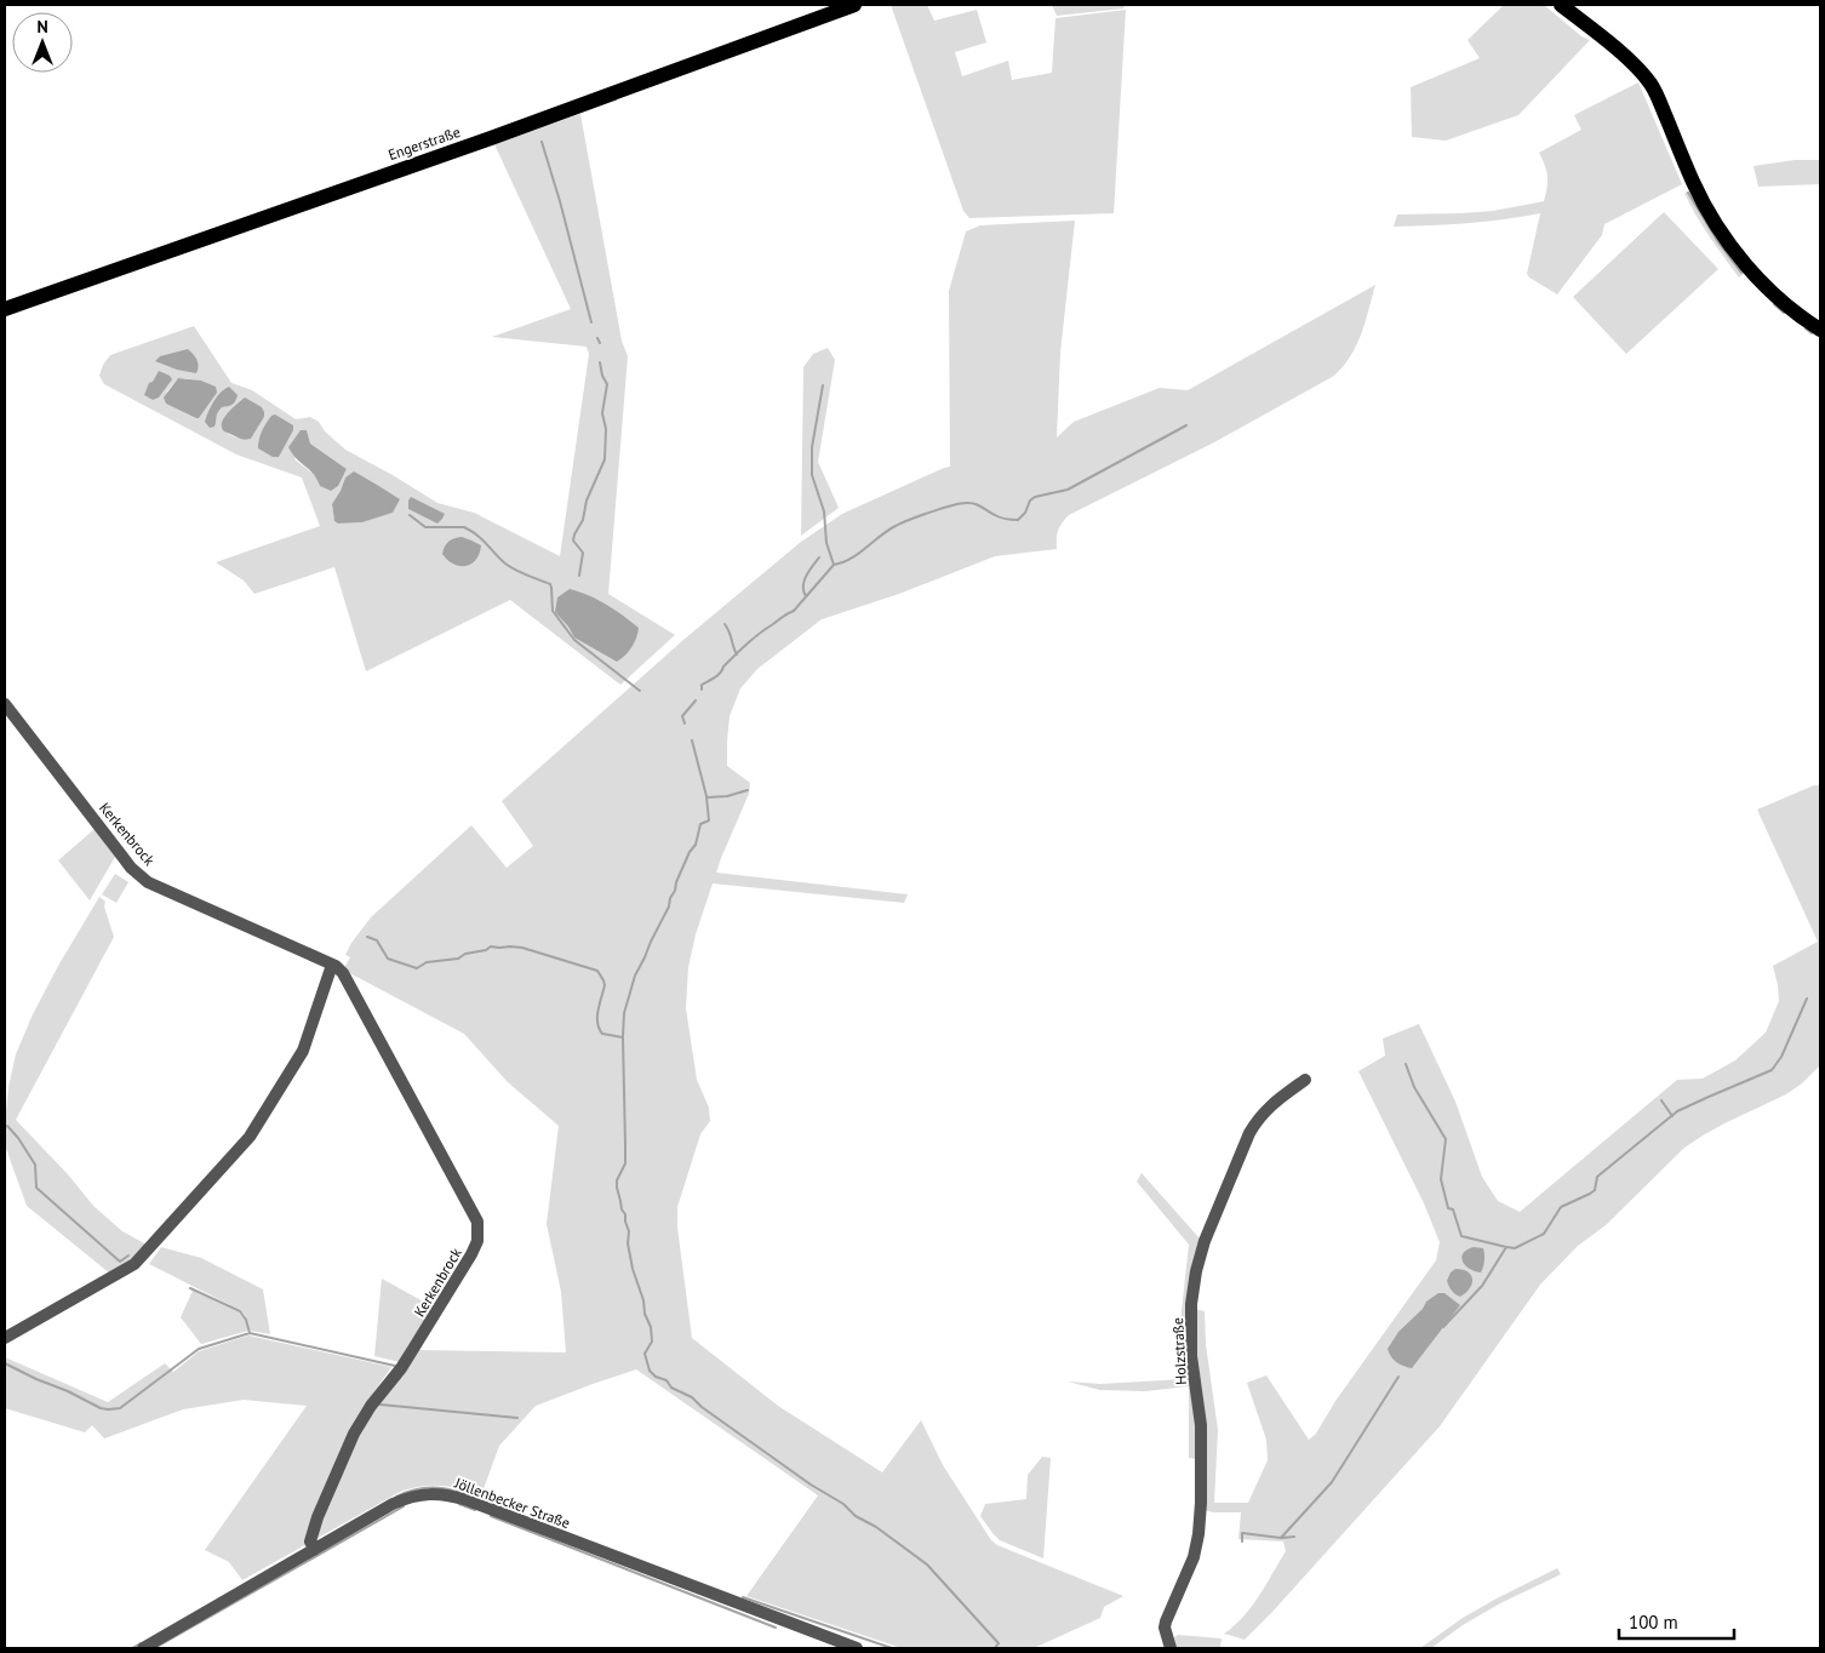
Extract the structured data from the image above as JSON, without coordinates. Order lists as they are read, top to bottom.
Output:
{
  "streets": {
    "main road": ["Engerstraße"],
    "street": ["Kerkenbrock", "Holzstraße", "Jöllenbecker Straße"]
  },
  "crossings": [
    ["Kerkenbrock", "Jöllenbecker Straße"]
  ],
  "scale_bar": "100 m",
  "north": "top"
}
